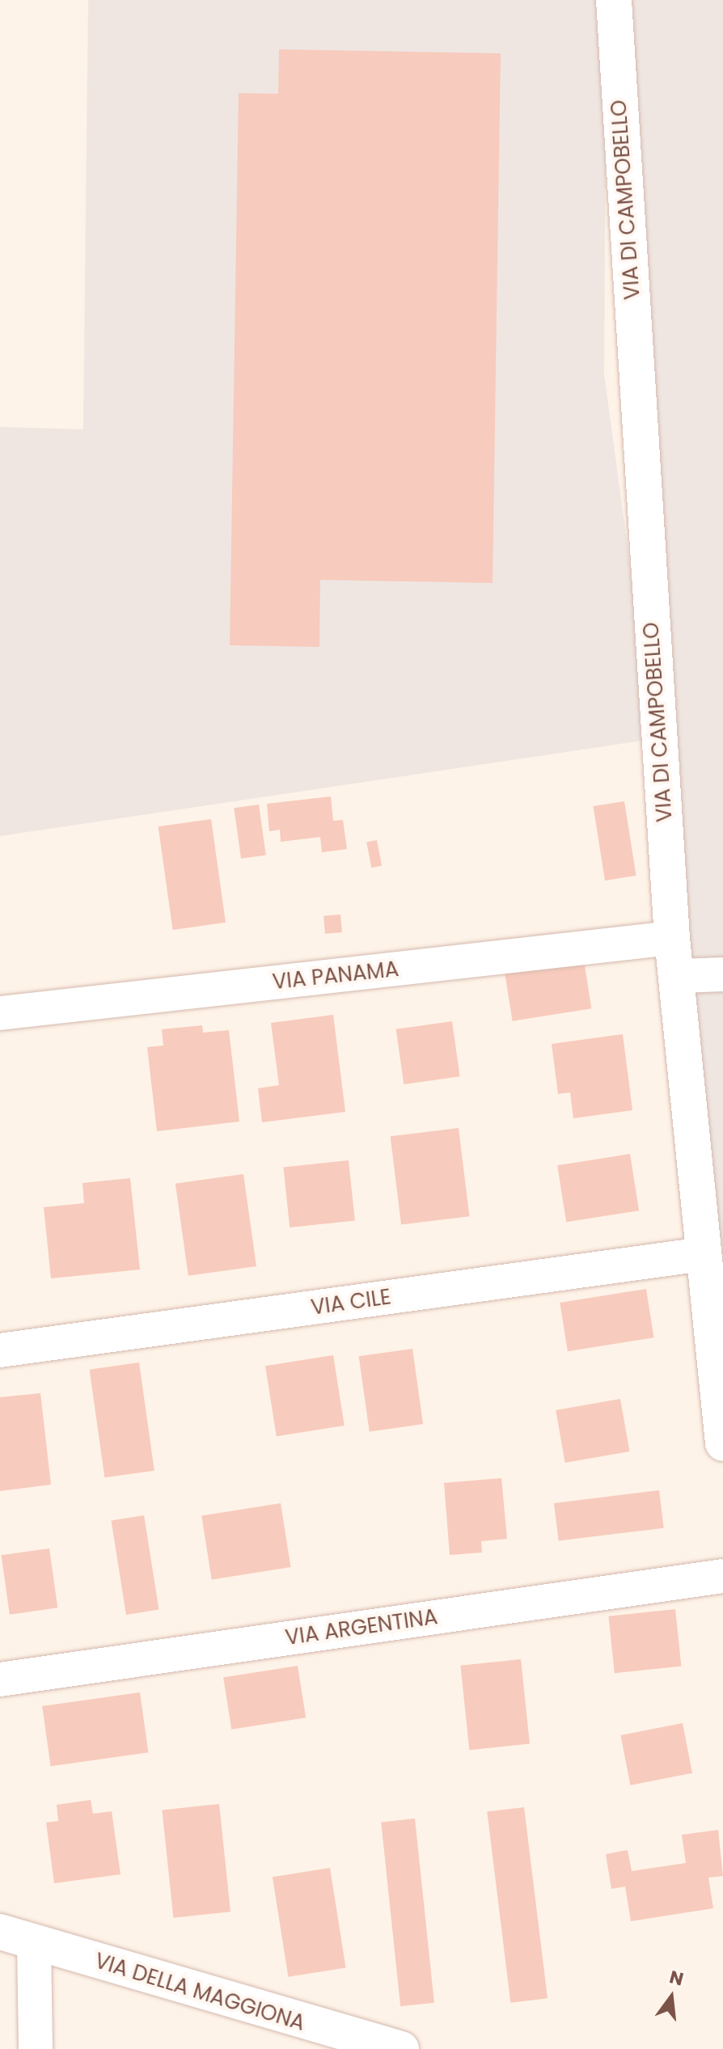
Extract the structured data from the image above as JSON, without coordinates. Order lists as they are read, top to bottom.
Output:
{
  "streets": {
    "street": [
      "VIA DI CAMPOBELLO",
      "VIA PANAMA",
      "VIA CILE",
      "VIA ARGENTINA",
      "VIA DELLA MAGGIONA"
    ]
  },
  "crossings": [
    ["VIA DI CAMPOBELLO", "VIA PANAMA"],
    ["VIA DI CAMPOBELLO", "VIA CILE"]
  ],
  "north": "top"
}
